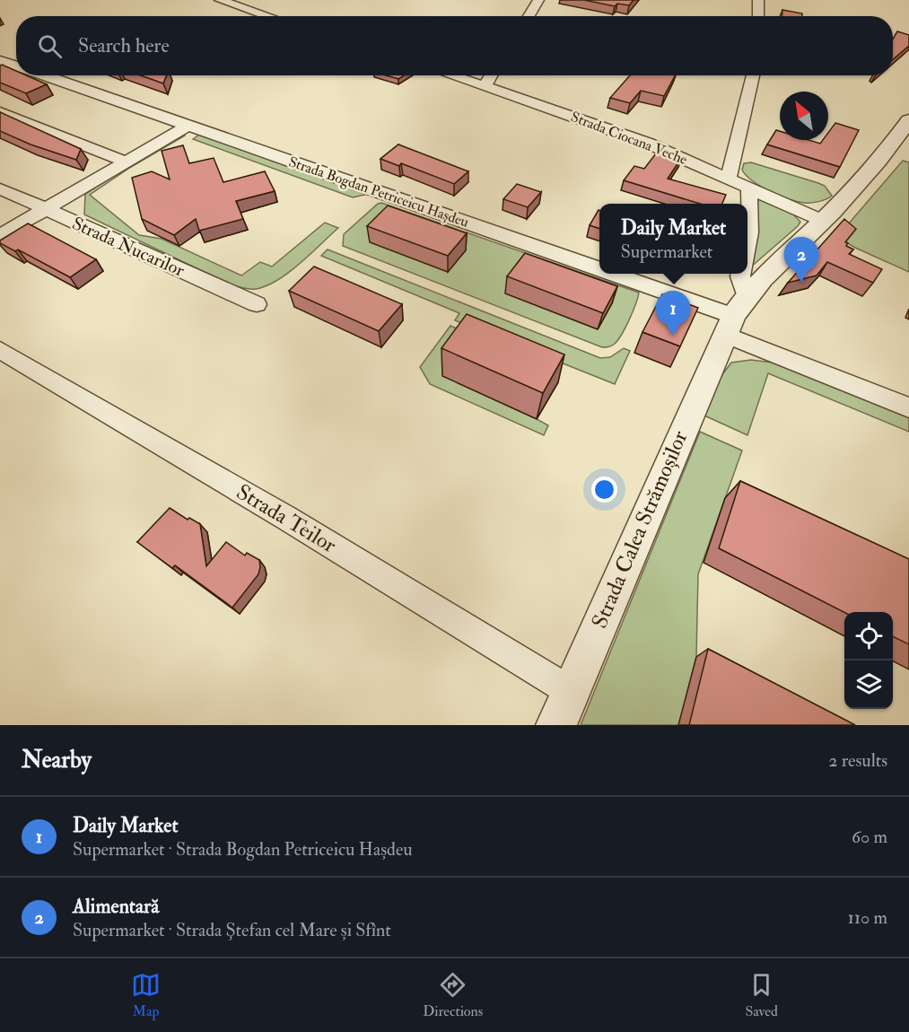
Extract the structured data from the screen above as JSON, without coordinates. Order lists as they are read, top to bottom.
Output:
{
  "streets": {
    "street": [
      "Strada Ciocana Veche",
      "Strada Bogdan Petriceicu Hașdeu",
      "Strada Nucarilor",
      "Strada Teilor",
      "Strada Calea Strămoșilor"
    ]
  },
  "crossings": [
    ["Strada Bogdan Petriceicu Hașdeu", "Strada Calea Strămoșilor"],
    ["Strada Teilor", "Strada Calea Strămoșilor"]
  ],
  "north": "top left",
  "page": {
    "search": "Search here",
    "popup": ["Daily Market", "Supermarket"],
    "pins": ["2", "1"],
    "heading": ["Nearby", "2 results"],
    "list": [
      {
        "mark": "1",
        "name": "Daily Market",
        "note": "Supermarket · Strada Bogdan Petriceicu Hașdeu",
        "value": "60 m"
      },
      {
        "mark": "2",
        "name": "Alimentară",
        "note": "Supermarket · Strada Ștefan cel Mare și Sfînt",
        "value": "110 m"
      }
    ],
    "nav": ["Map", "Directions", "Saved"]
  }
}
